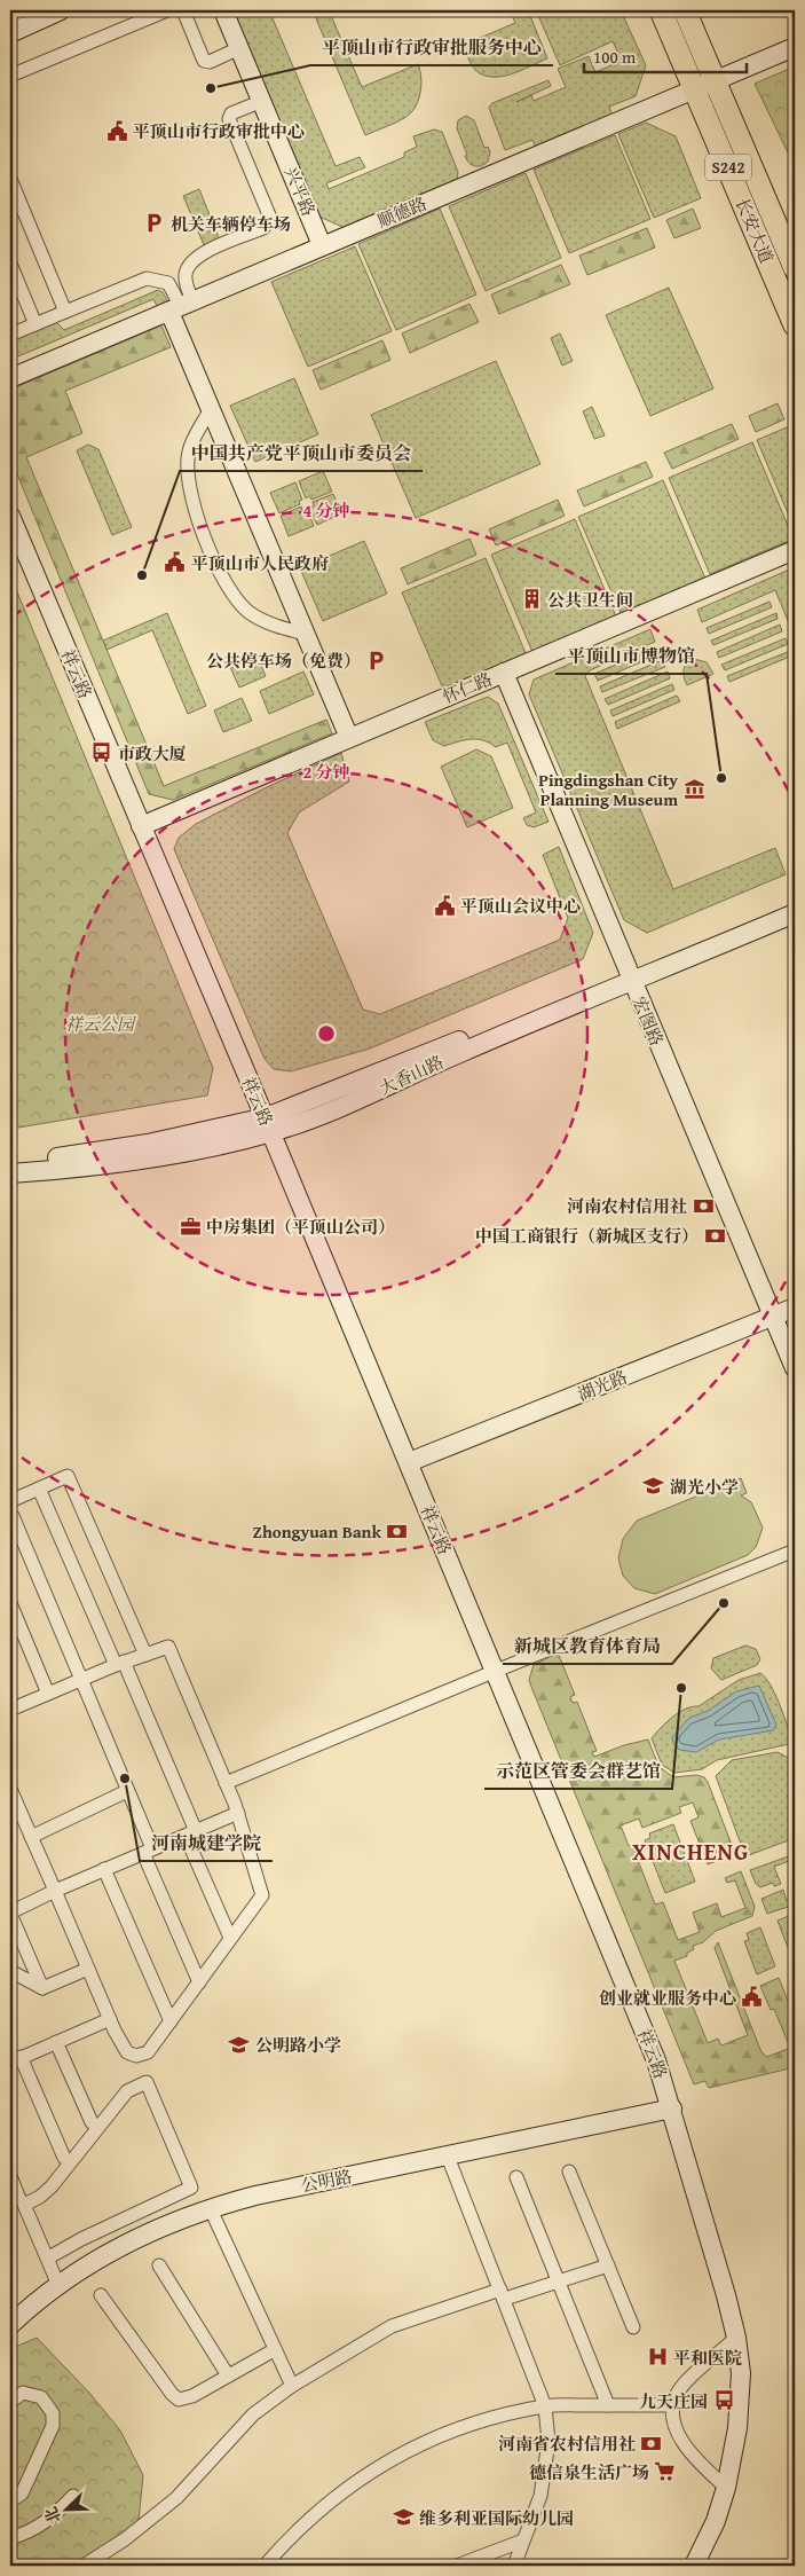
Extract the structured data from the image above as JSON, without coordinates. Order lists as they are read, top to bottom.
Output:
{
  "streets": {
    "main road": ["S242", "长安大道"],
    "street": [
      "兴平路",
      "顺德路",
      "祥云路",
      "怀仁路",
      "宏图路",
      "大香山路",
      "湖光路",
      "公明路"
    ]
  },
  "crossings": [
    ["兴平路", "顺德路"],
    ["顺德路", "长安大道"],
    ["祥云路", "怀仁路"],
    ["祥云路", "大香山路"],
    ["祥云路", "湖光路"],
    ["祥云路", "公明路"],
    ["怀仁路", "宏图路"],
    ["宏图路", "大香山路"],
    ["宏图路", "湖光路"]
  ],
  "districts": ["XINCHENG"],
  "parks": ["祥云公园"],
  "places": {
    "other": [
      "平顶山市行政审批服务中心",
      "中国共产党平顶山市委员会",
      "平顶山市博物馆",
      "新城区教育体育局",
      "示范区管委会群艺馆",
      "河南城建学院"
    ],
    "public building": [
      "平顶山市行政审批中心",
      "平顶山市人民政府",
      "平顶山会议中心",
      "创业就业服务中心"
    ],
    "parking": ["机关车辆停车场", "公共停车场（免费）"],
    "building": ["公共卫生间"],
    "bus stop": ["市政大厦", "九天庄园"],
    "museum": ["Pingdingshan City Planning Museum"],
    "bank": [
      "河南农村信用社",
      "中国工商银行（新城区支行）",
      "Zhongyuan Bank",
      "河南省农村信用社"
    ],
    "office": ["中房集团（平顶山公司）"],
    "school or university": ["湖光小学", "公明路小学", "维多利亚国际幼儿园"],
    "hospital": ["平和医院"],
    "supermarket": ["德信泉生活广场"]
  },
  "scale_bar": "100 m",
  "north": "bottom left",
  "rings": ["4 分钟", "2 分钟"]
}
